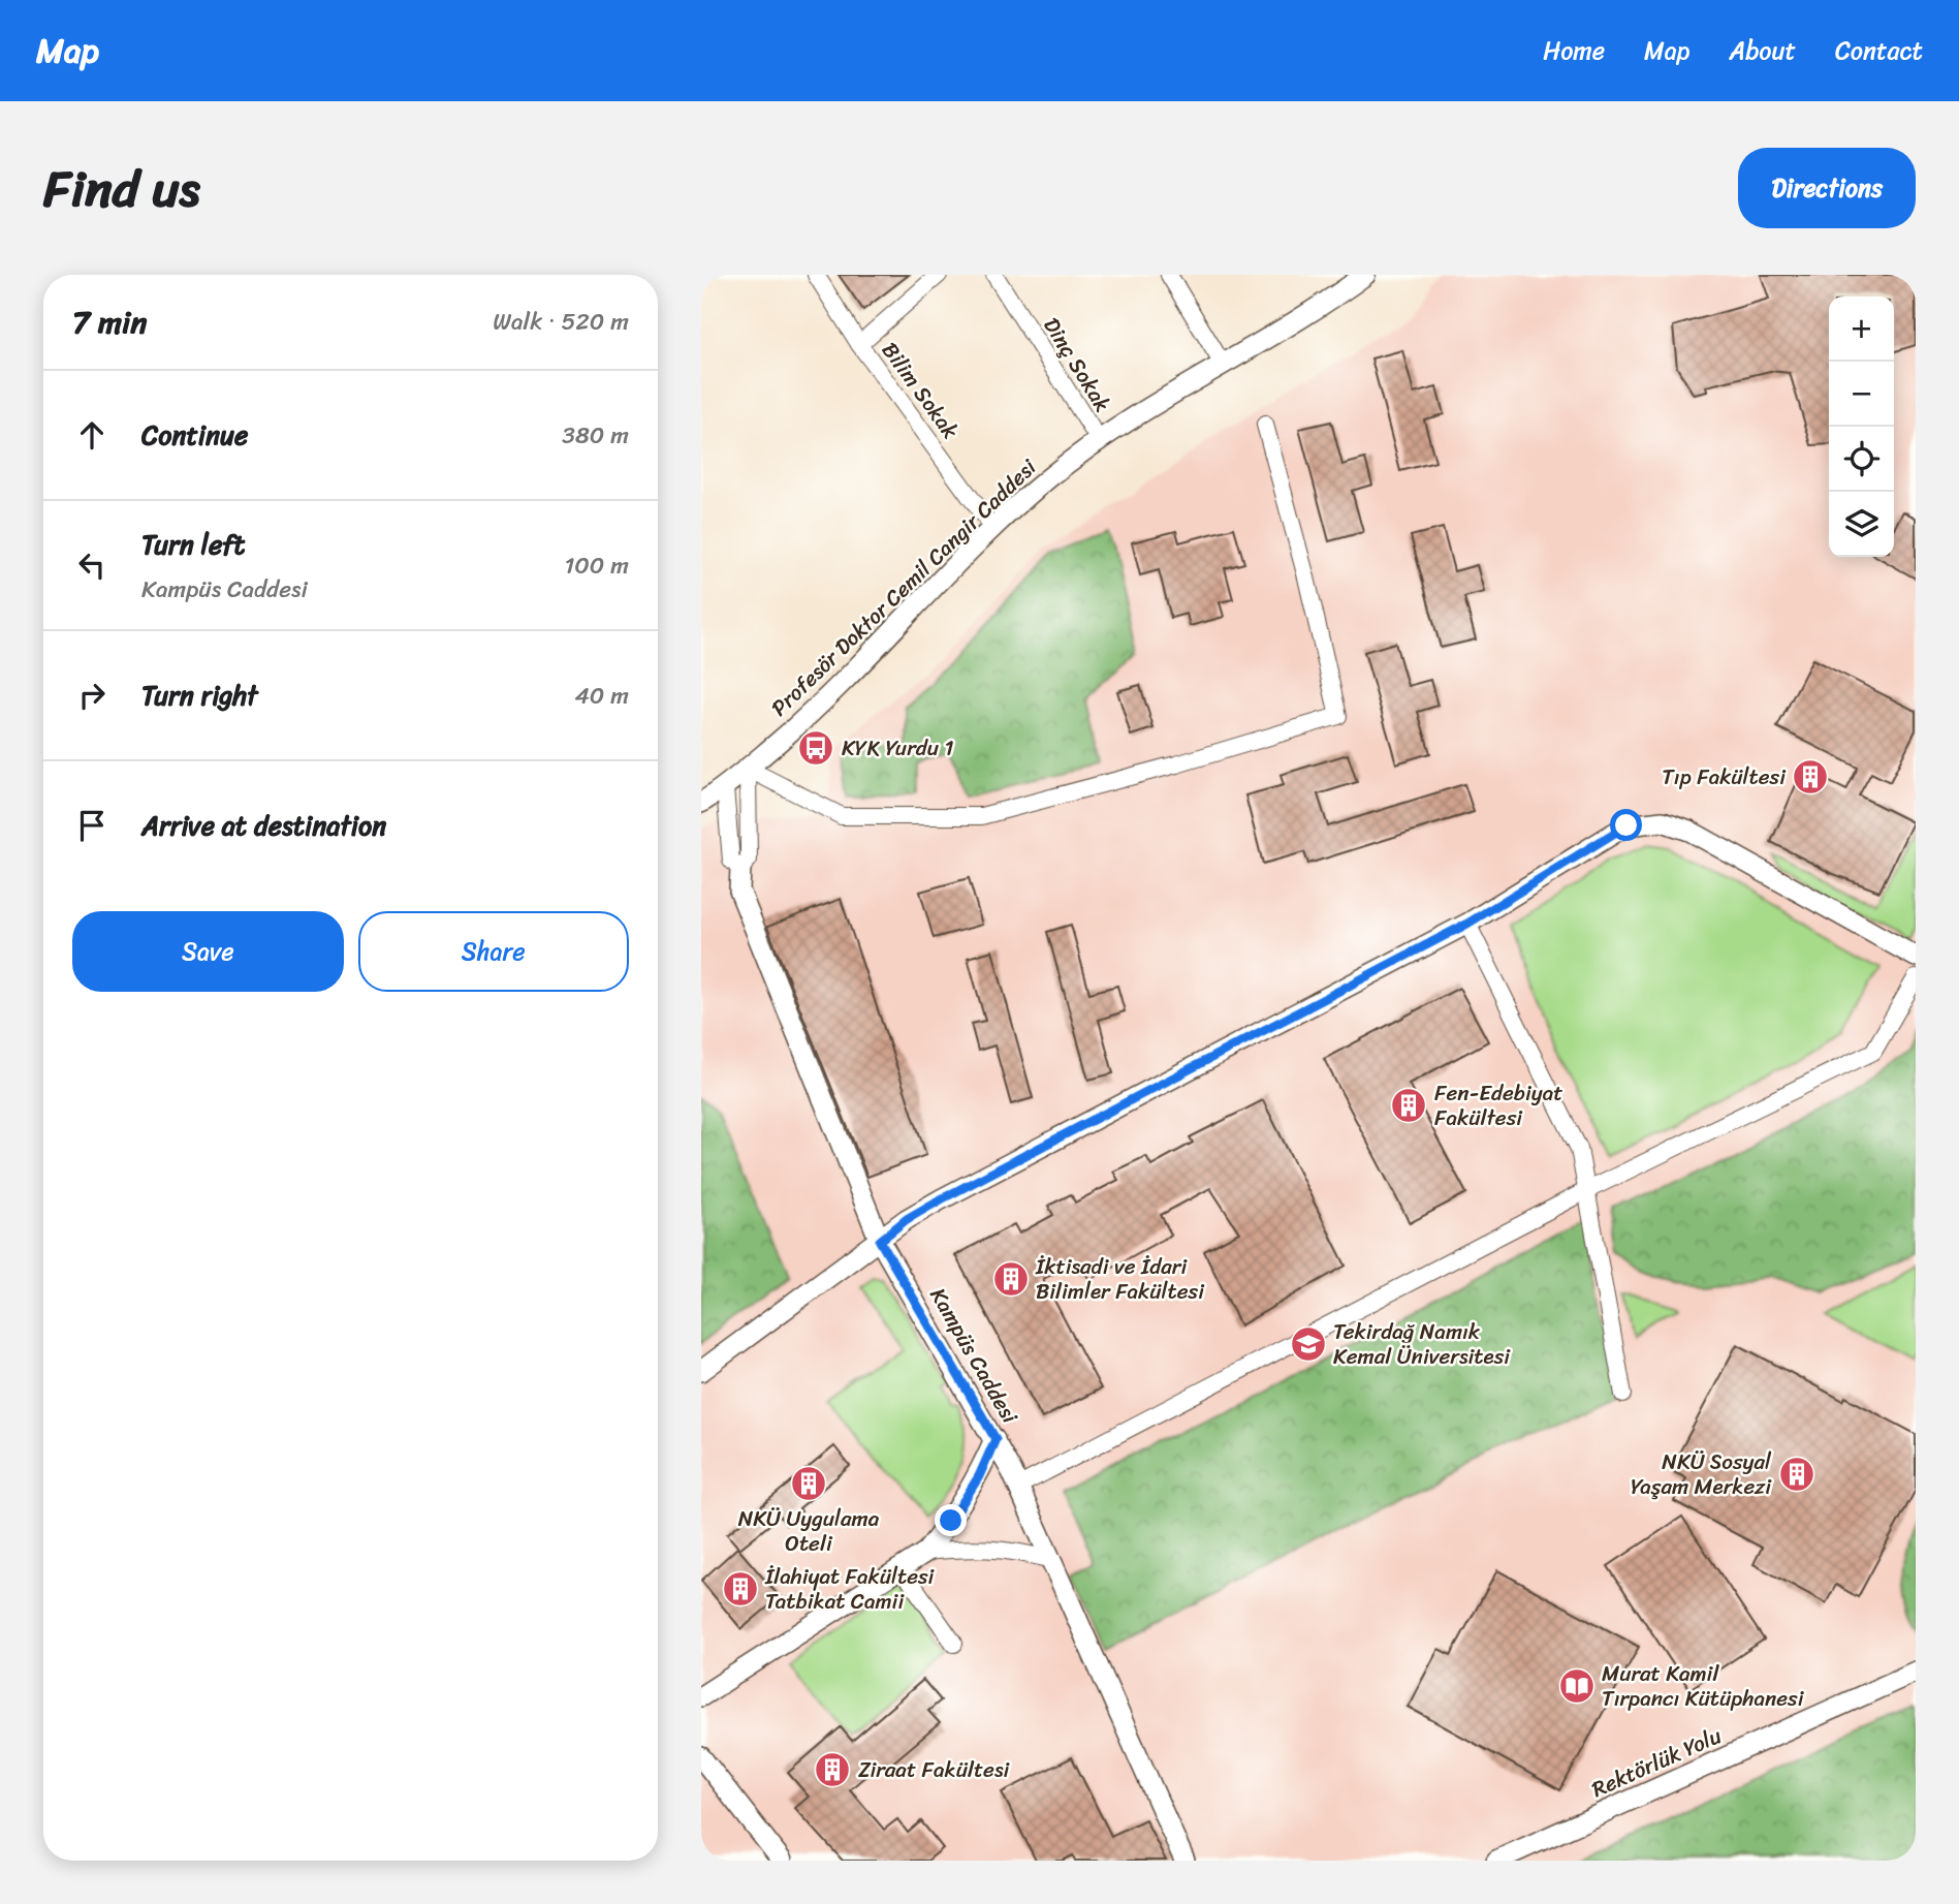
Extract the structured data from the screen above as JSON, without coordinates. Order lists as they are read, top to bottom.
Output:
{
  "streets": {
    "street": [
      "Dinç Sokak",
      "Bilim Sokak",
      "Profesör Doktor Cemil Cangir Caddesi",
      "Kampüs Caddesi",
      "Rektörlük Yolu"
    ]
  },
  "crossings": [
    ["Dinç Sokak", "Profesör Doktor Cemil Cangir Caddesi"],
    ["Bilim Sokak", "Profesör Doktor Cemil Cangir Caddesi"]
  ],
  "places": {
    "bus stop": ["KYK Yurdu 1"],
    "building": [
      "Tıp Fakültesi",
      "Fen-Edebiyat Fakültesi",
      "İktisadi ve İdari Bilimler Fakültesi",
      "NKÜ Sosyal Yaşam Merkezi",
      "NKÜ Uygulama Oteli",
      "İlahiyat Fakültesi Tatbikat Camii",
      "Ziraat Fakültesi"
    ],
    "school or university": ["Tekirdağ Namık Kemal Üniversitesi"],
    "library": ["Murat Kamil Tırpancı Kütüphanesi"]
  },
  "page": {
    "header": "Map",
    "nav": [
      "Home",
      "Map",
      "About",
      "Contact"
    ],
    "title": "Find us",
    "buttons": [
      "Directions",
      ["Save", "Share"]
    ],
    "heading": ["7 min", "Walk · 520 m"],
    "map_buttons": ["+", "−"],
    "list": [
      ["Continue", "380 m"],
      ["Turn left", "Kampüs Caddesi", "100 m"],
      ["Turn right", "40 m"],
      "Arrive at destination"
    ]
  }
}
